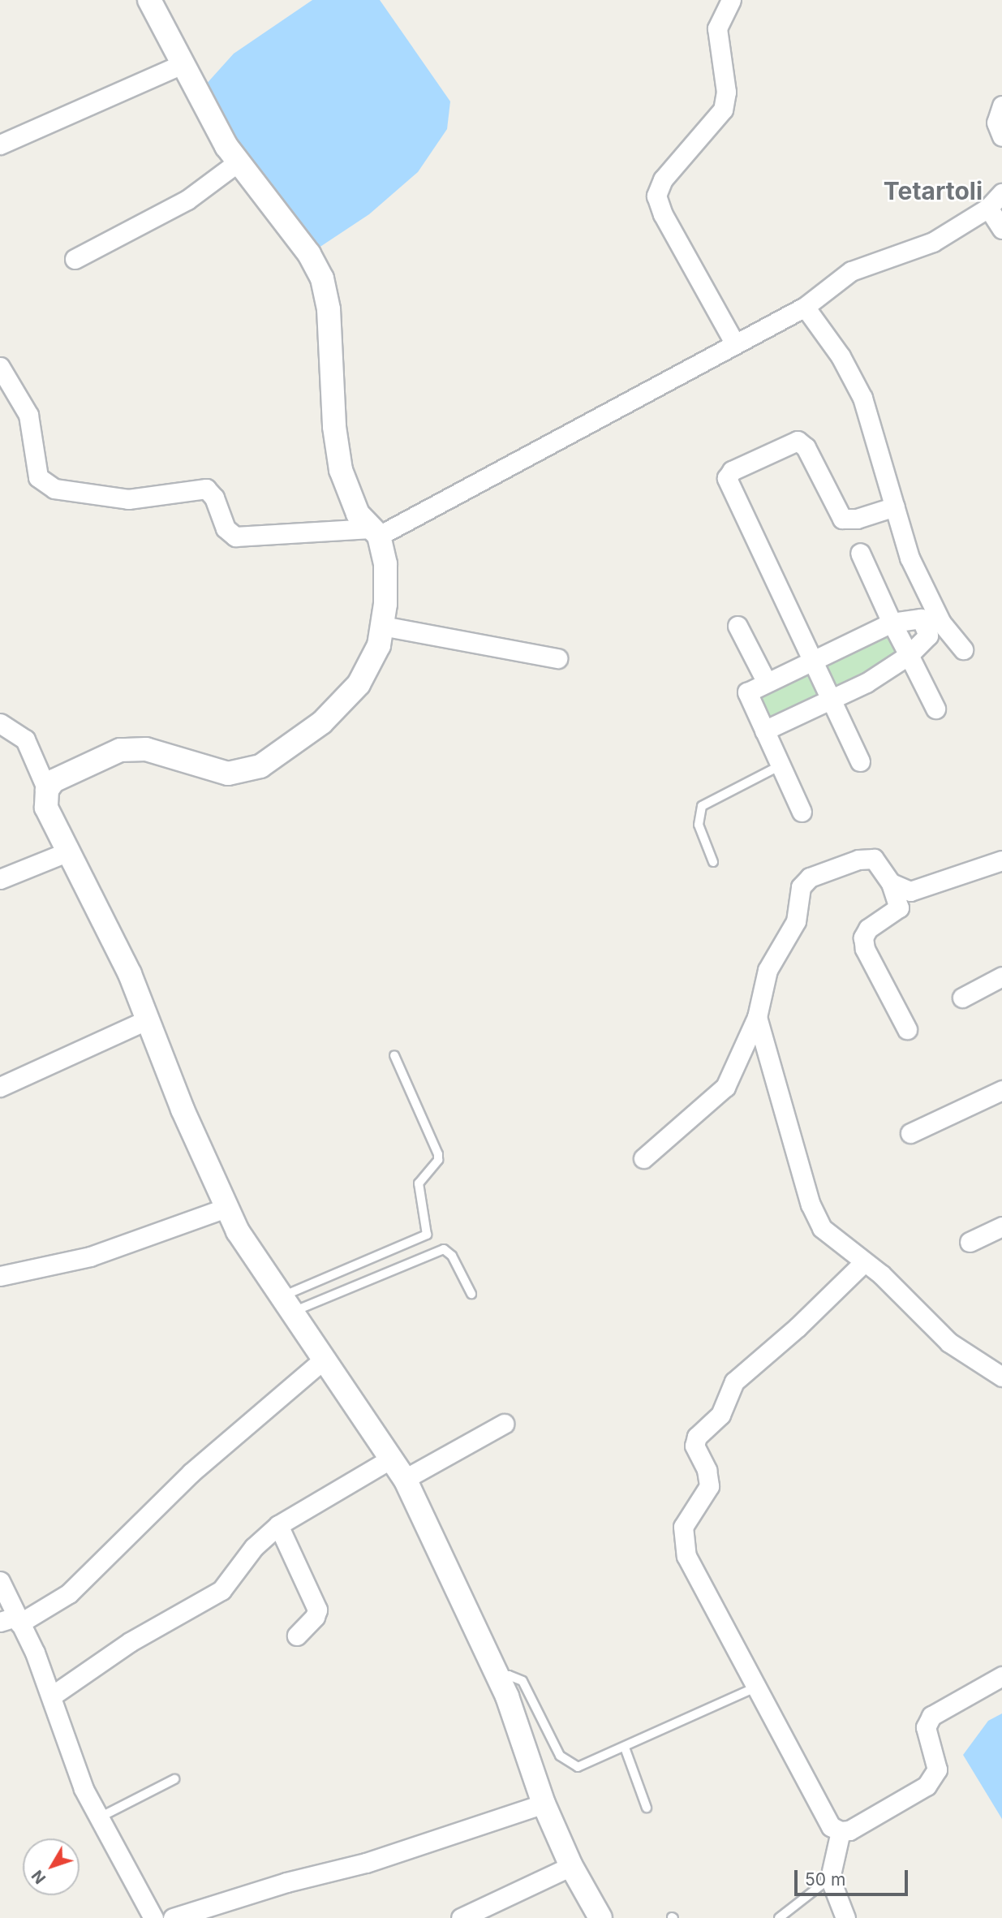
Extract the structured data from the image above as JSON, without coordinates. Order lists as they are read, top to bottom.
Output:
{
  "districts": ["Tetartoli"],
  "scale_bar": "50 m",
  "north": "bottom left"
}
